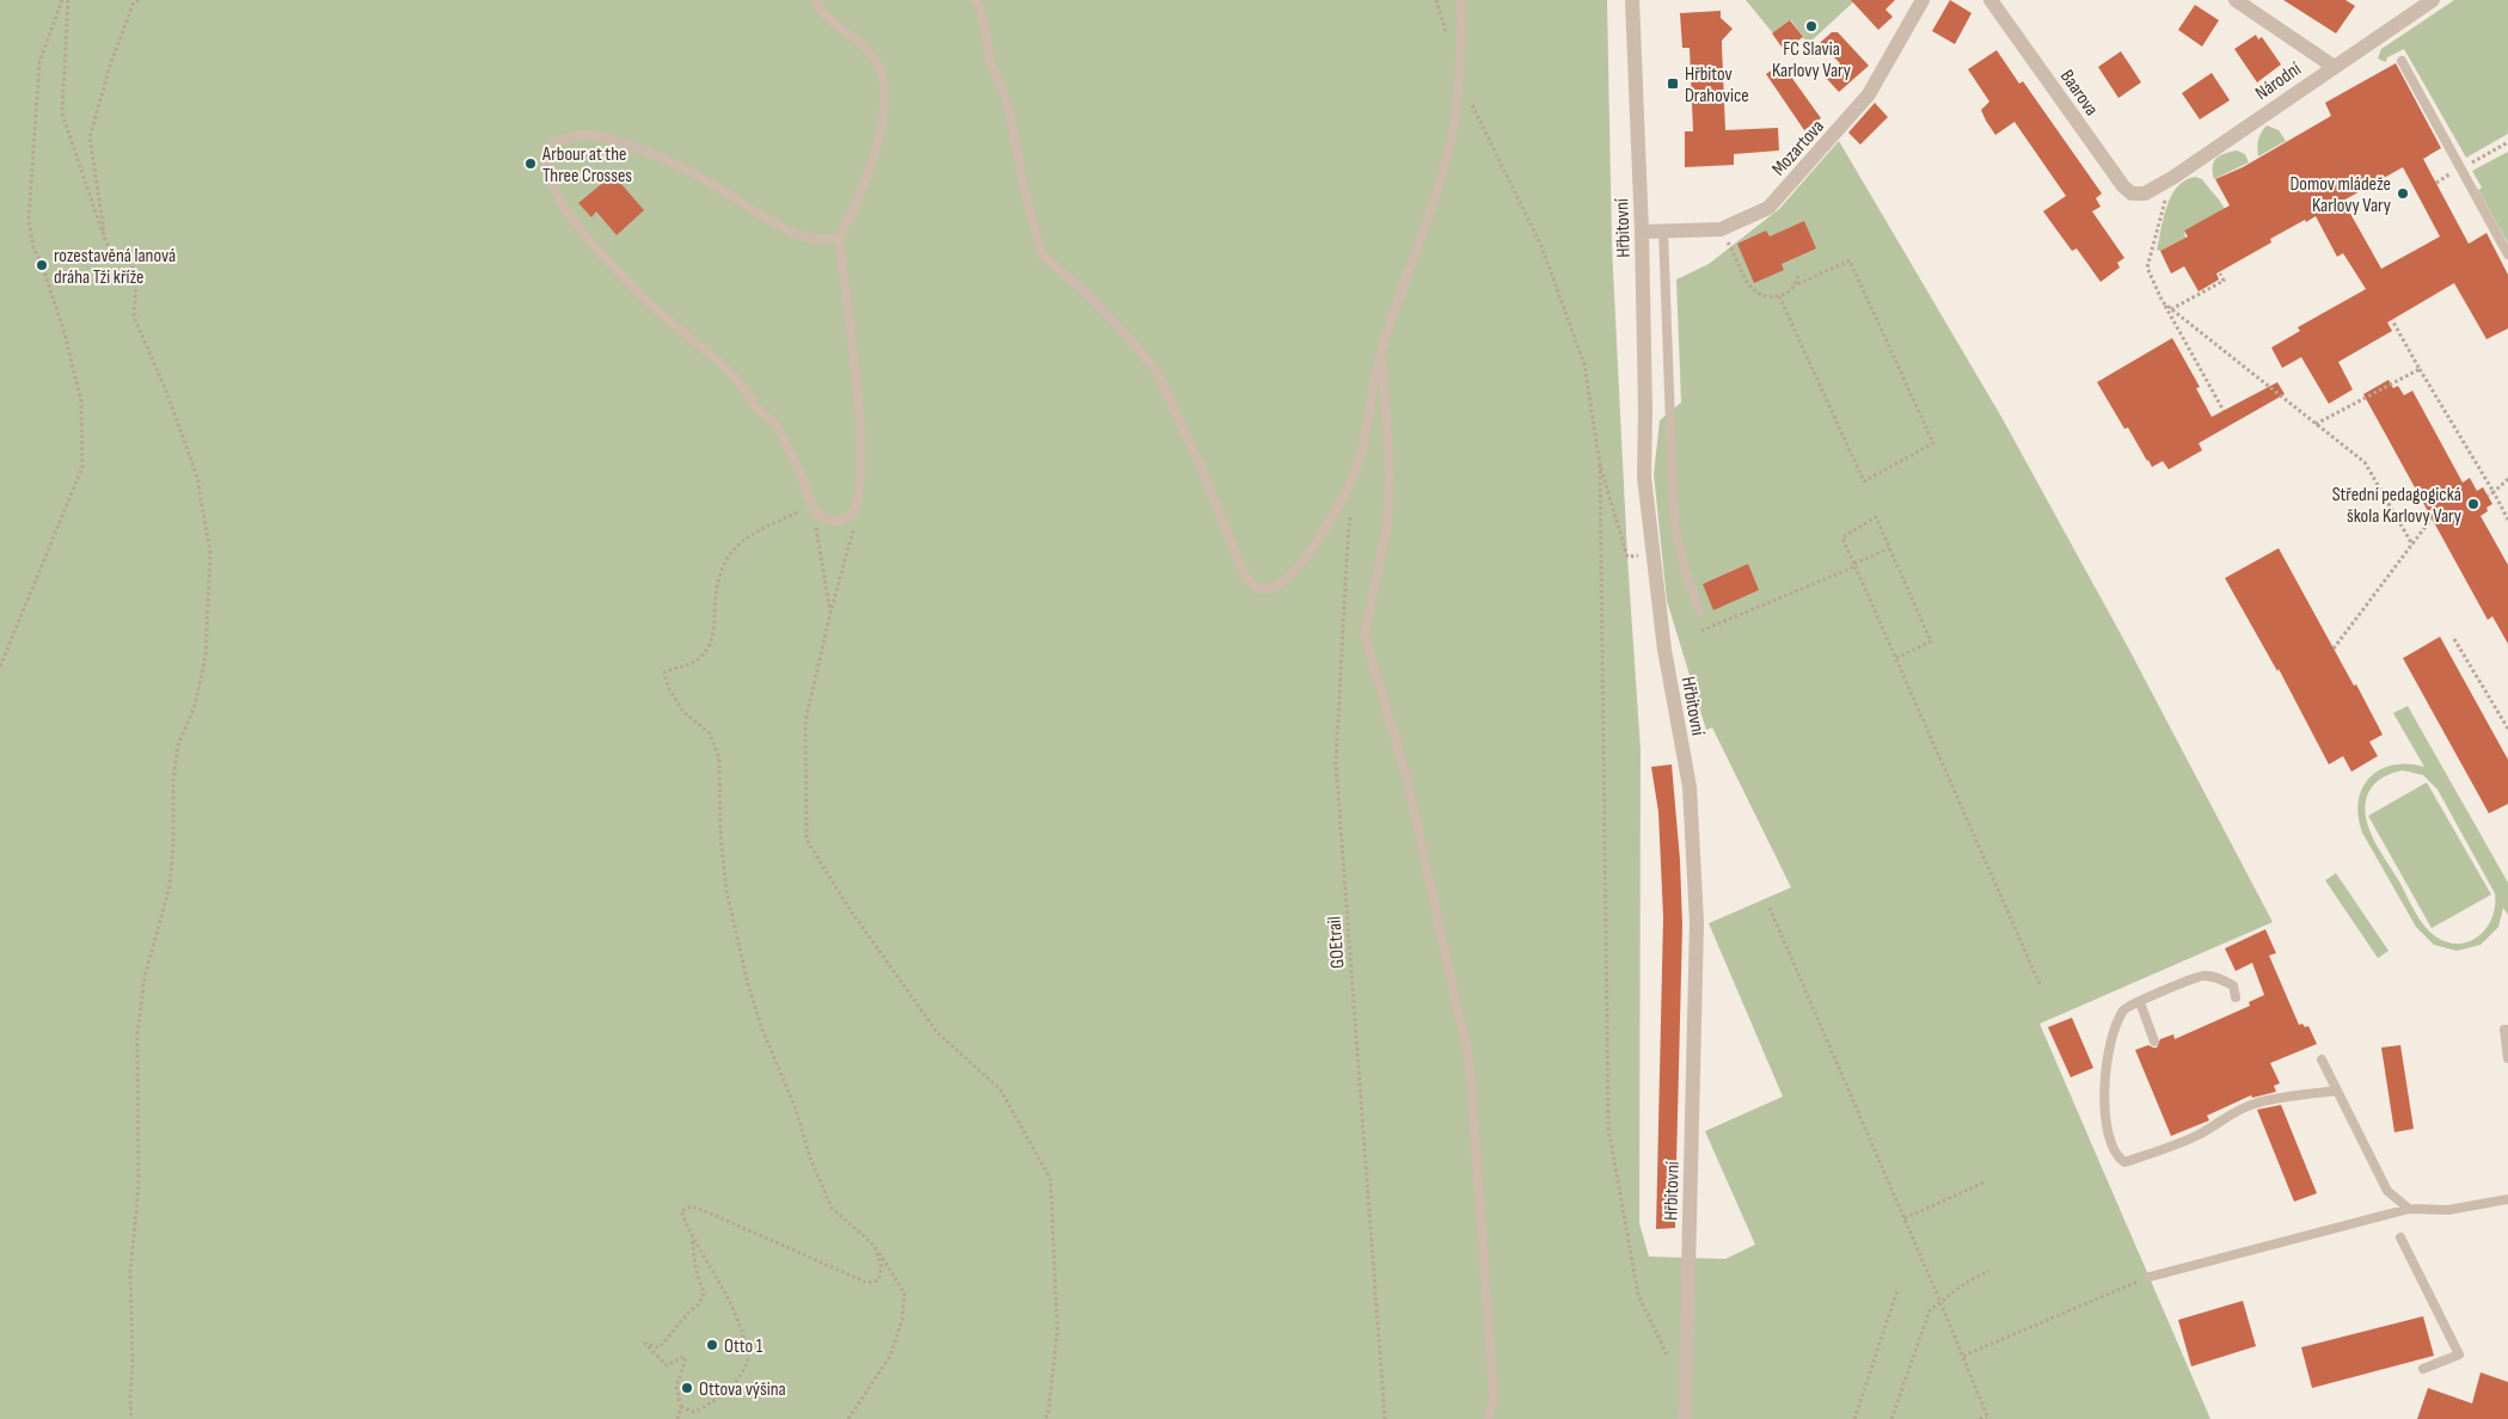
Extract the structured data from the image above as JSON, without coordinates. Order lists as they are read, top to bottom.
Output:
{
  "streets": {
    "street": [
      "Národní",
      "Baarova",
      "Mozartova",
      "Hřbitovní"
    ],
    "path": ["GOEtrail"]
  },
  "crossings": [
    ["Národní", "Baarova"],
    ["Mozartova", "Hřbitovní"]
  ],
  "places": {
    "other": [
      "FC Slavia Karlovy Vary",
      "Arbour at the Three Crosses",
      "Domov mládeže Karlovy Vary",
      "rozestavěná lanová dráha Tži kříže",
      "Střední pedagogická škola Karlovy Vary",
      "Otto 1",
      "Ottova výšina"
    ],
    "transit": ["Hřbitov Drahovice"]
  }
}
